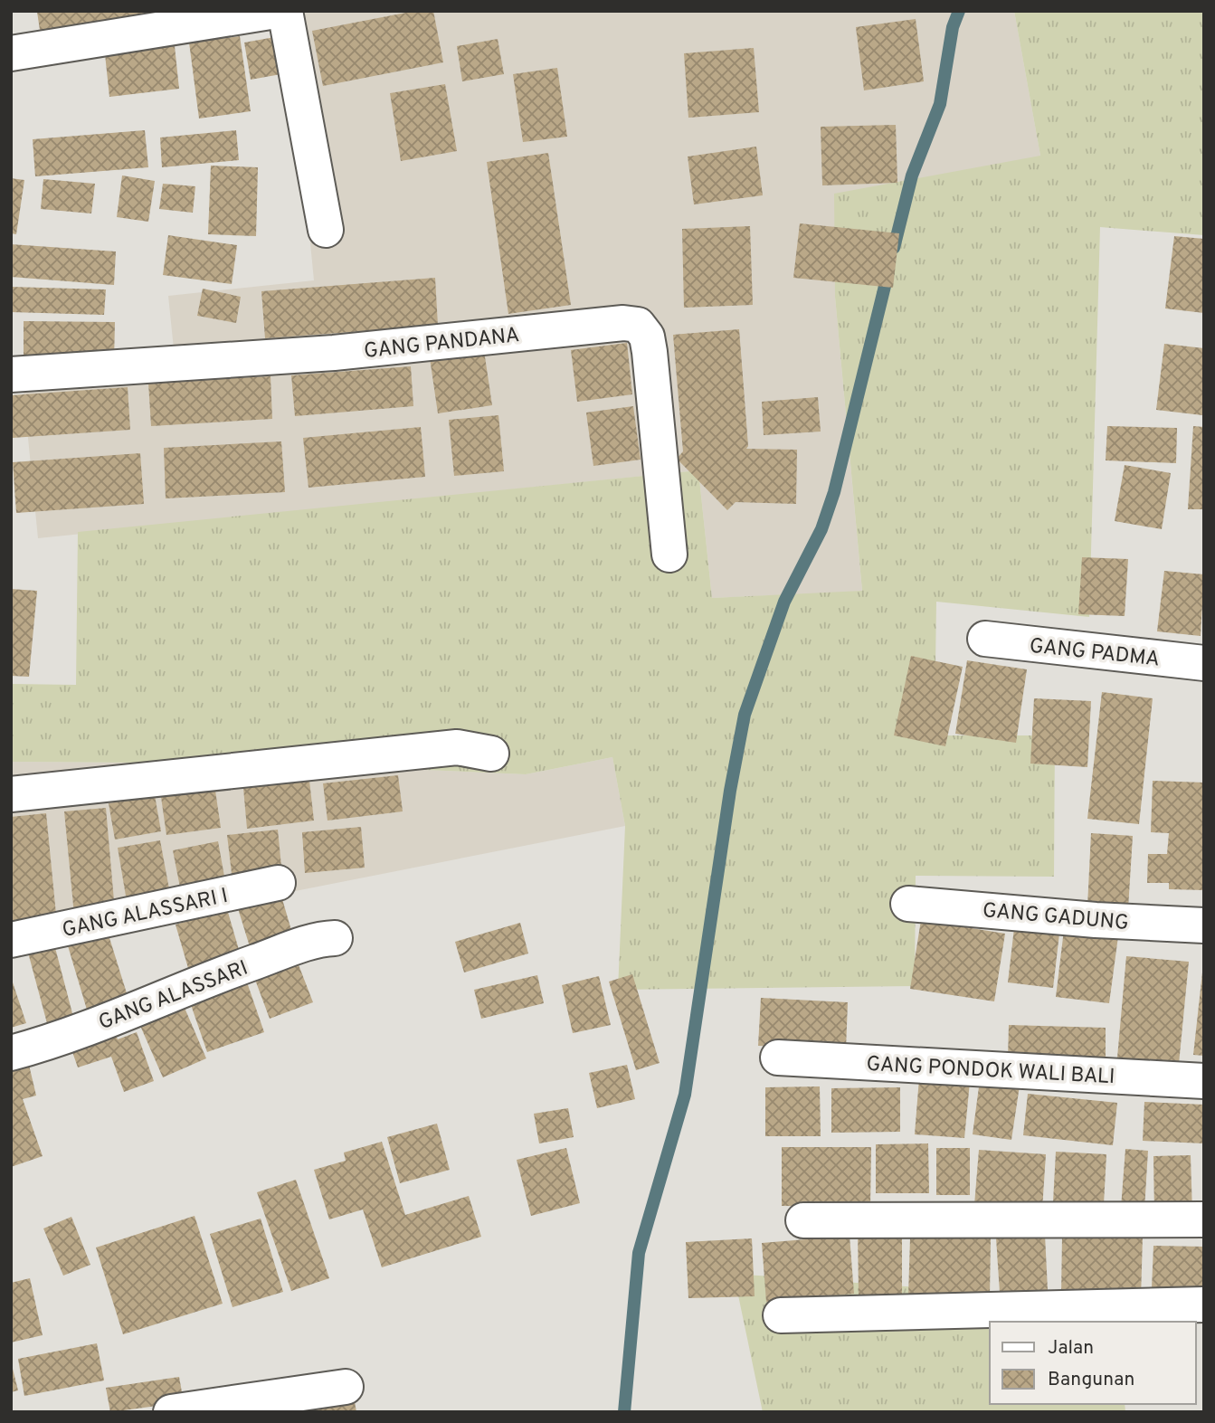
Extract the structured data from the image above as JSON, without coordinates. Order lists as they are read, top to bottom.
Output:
{
  "streets": {
    "street": [
      "GANG PANDANA",
      "GANG PADMA",
      "GANG ALASSARI I",
      "GANG GADUNG",
      "GANG ALASSARI",
      "GANG PONDOK WALI BALI"
    ]
  },
  "legend": ["Jalan", "Bangunan"]
}
